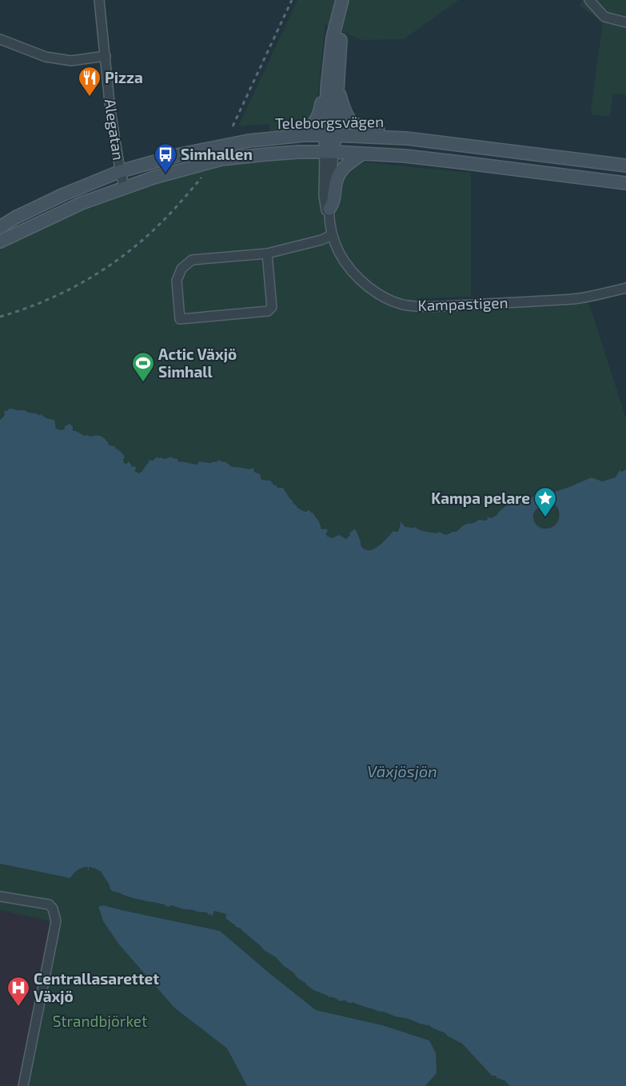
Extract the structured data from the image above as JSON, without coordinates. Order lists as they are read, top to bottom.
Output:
{
  "streets": {
    "main road": ["Teleborgsvägen"],
    "street": ["Alegatan", "Kampastigen"]
  },
  "crossings": [
    ["Teleborgsvägen", "Alegatan"],
    ["Teleborgsvägen", "Kampastigen"]
  ],
  "water": ["Växjösjön"],
  "parks": ["Strandbjörket"],
  "places": {
    "restaurant": ["Pizza"],
    "bus stop": ["Simhallen"],
    "sports": ["Actic Växjö Simhall"],
    "place": ["Kampa pelare"],
    "hospital": ["Centrallasarettet Växjö"]
  }
}
